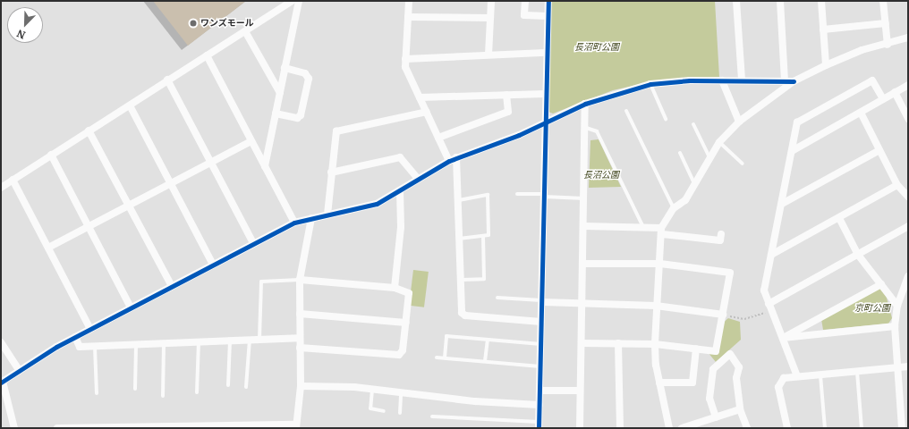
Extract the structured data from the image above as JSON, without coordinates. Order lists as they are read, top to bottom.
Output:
{
  "parks": ["長沼町公園", "長沼公園", "京町公園"],
  "places": ["ワンズモール"],
  "north": "bottom left"
}
